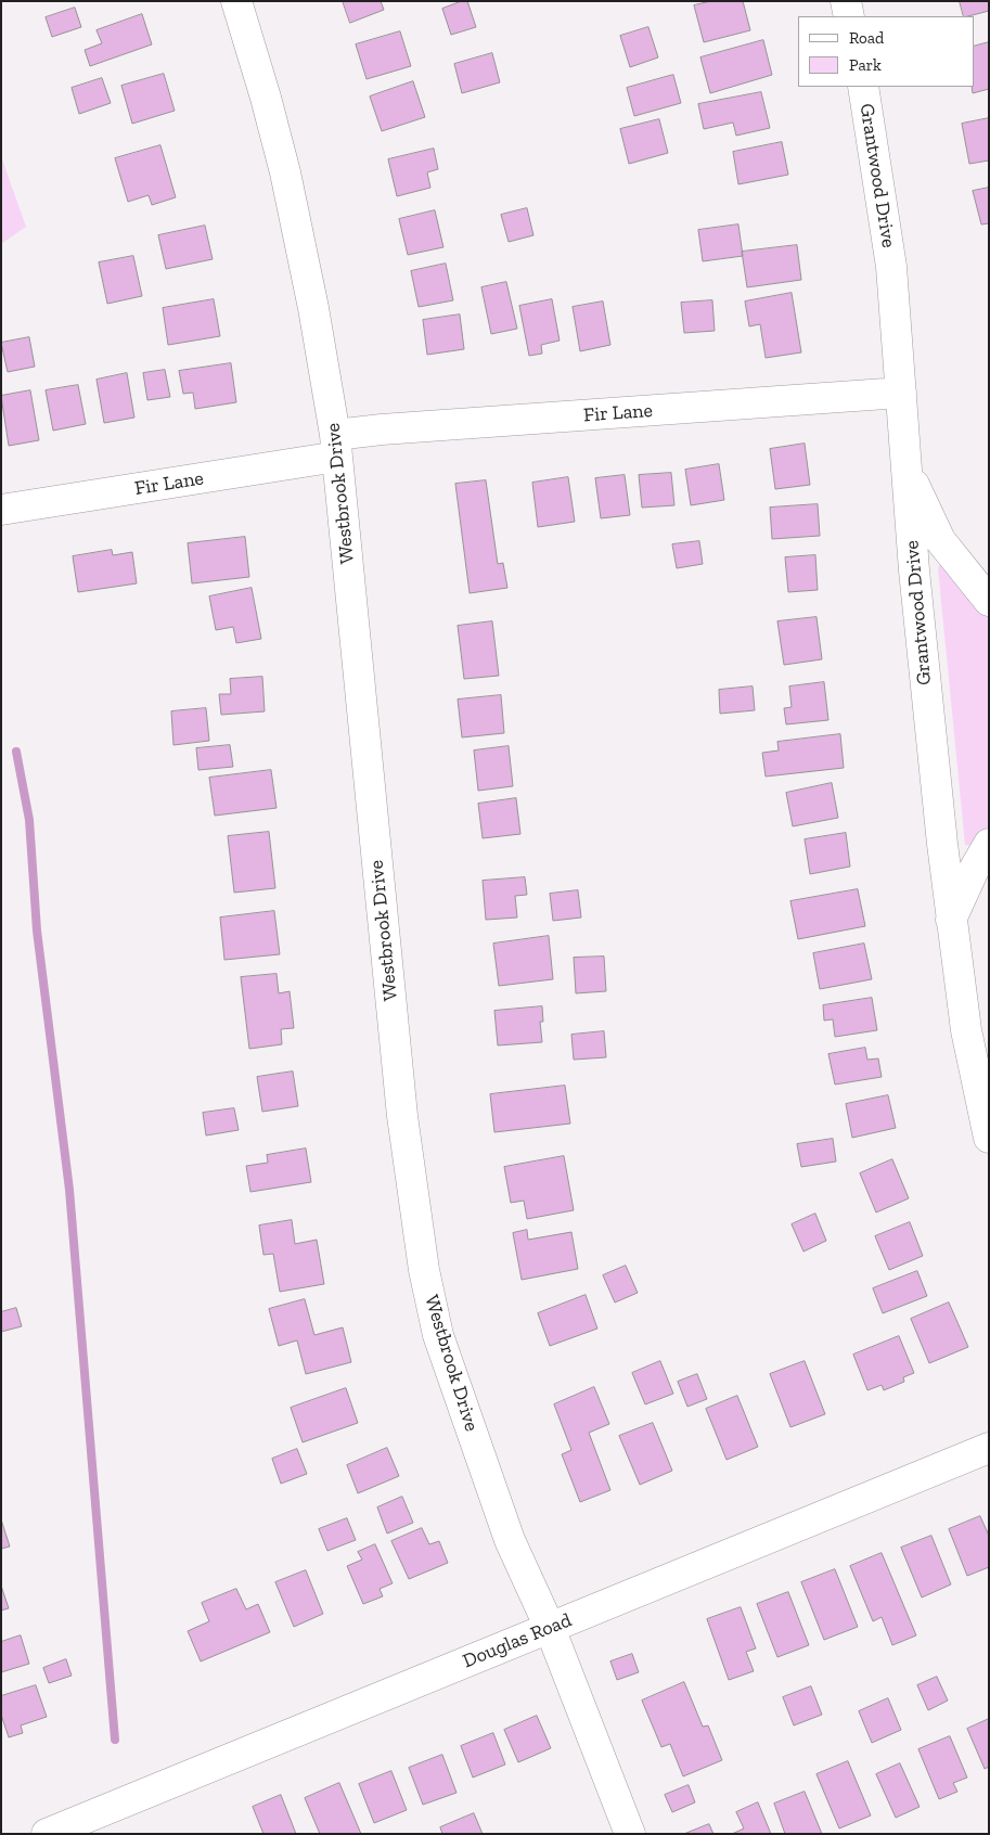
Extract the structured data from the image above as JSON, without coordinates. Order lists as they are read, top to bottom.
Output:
{
  "streets": {
    "street": [
      "Grantwood Drive",
      "Fir Lane",
      "Westbrook Drive",
      "Douglas Road"
    ]
  },
  "crossings": [
    ["Grantwood Drive", "Fir Lane"],
    ["Fir Lane", "Westbrook Drive"],
    ["Westbrook Drive", "Douglas Road"]
  ],
  "legend": ["Road", "Park"]
}
